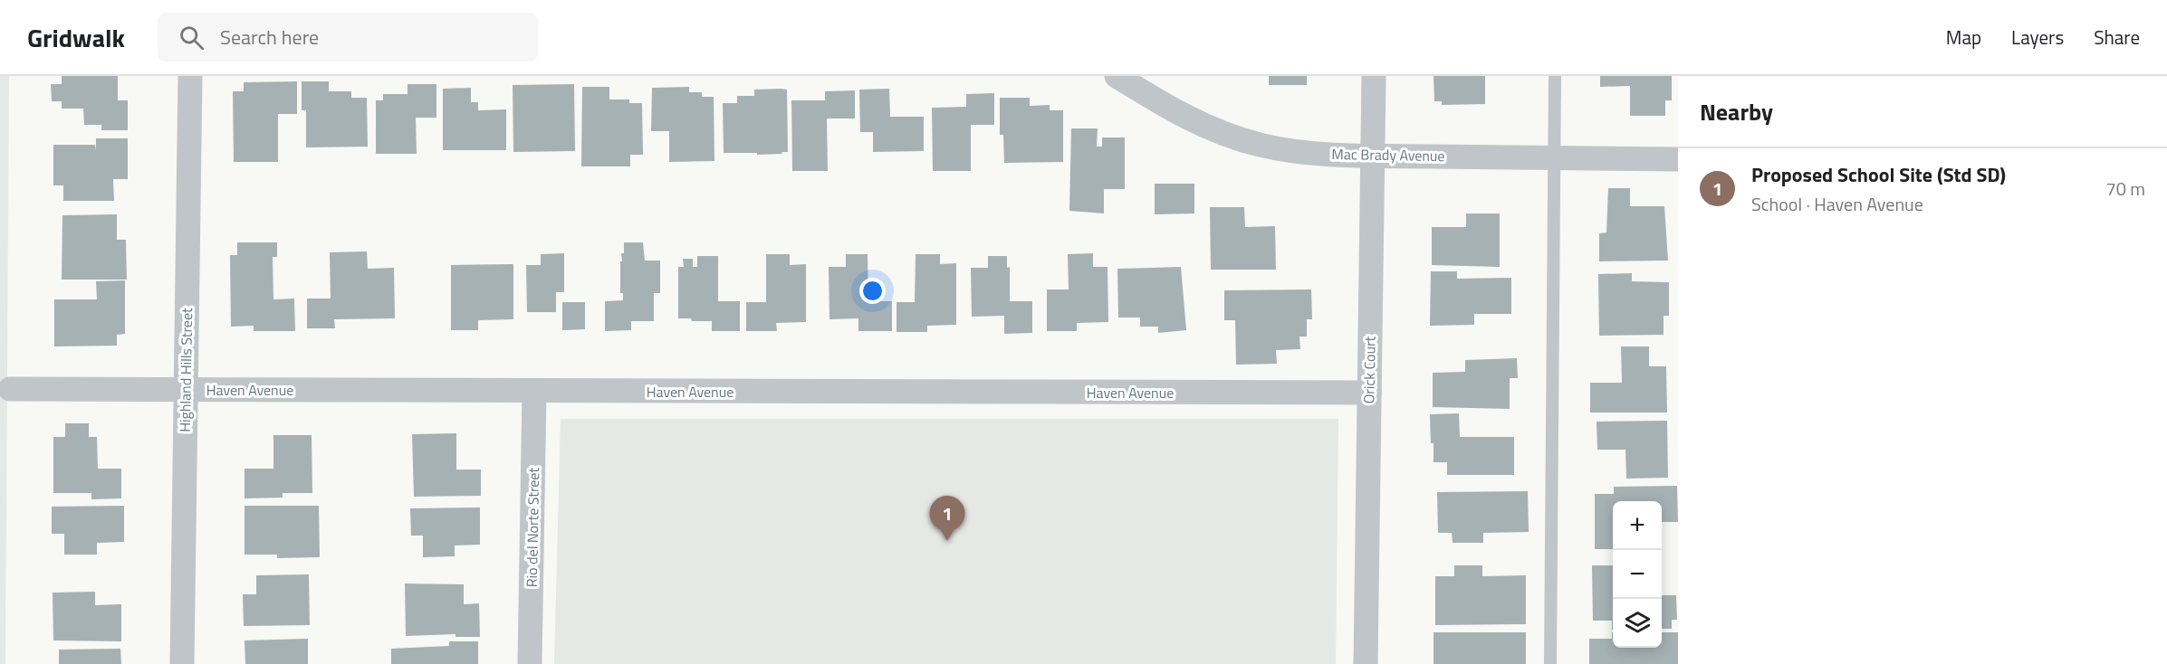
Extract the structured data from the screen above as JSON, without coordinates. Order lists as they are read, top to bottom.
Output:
{
  "streets": {
    "street": [
      "Mac Brady Avenue",
      "Highland Hills Street",
      "Orick Court",
      "Haven Avenue",
      "Rio del Norte Street"
    ]
  },
  "crossings": [
    ["Mac Brady Avenue", "Orick Court"],
    ["Highland Hills Street", "Haven Avenue"],
    ["Orick Court", "Haven Avenue"],
    ["Haven Avenue", "Rio del Norte Street"]
  ],
  "page": {
    "header": "Gridwalk",
    "search": "Search here",
    "nav": ["Map", "Layers", "Share"],
    "heading": "Nearby",
    "list": [
      {
        "mark": "1",
        "name": "Proposed School Site (Std SD)",
        "note": "School · Haven Avenue",
        "value": "70 m"
      }
    ],
    "pins": "1",
    "map_buttons": ["+", "−"]
  }
}
